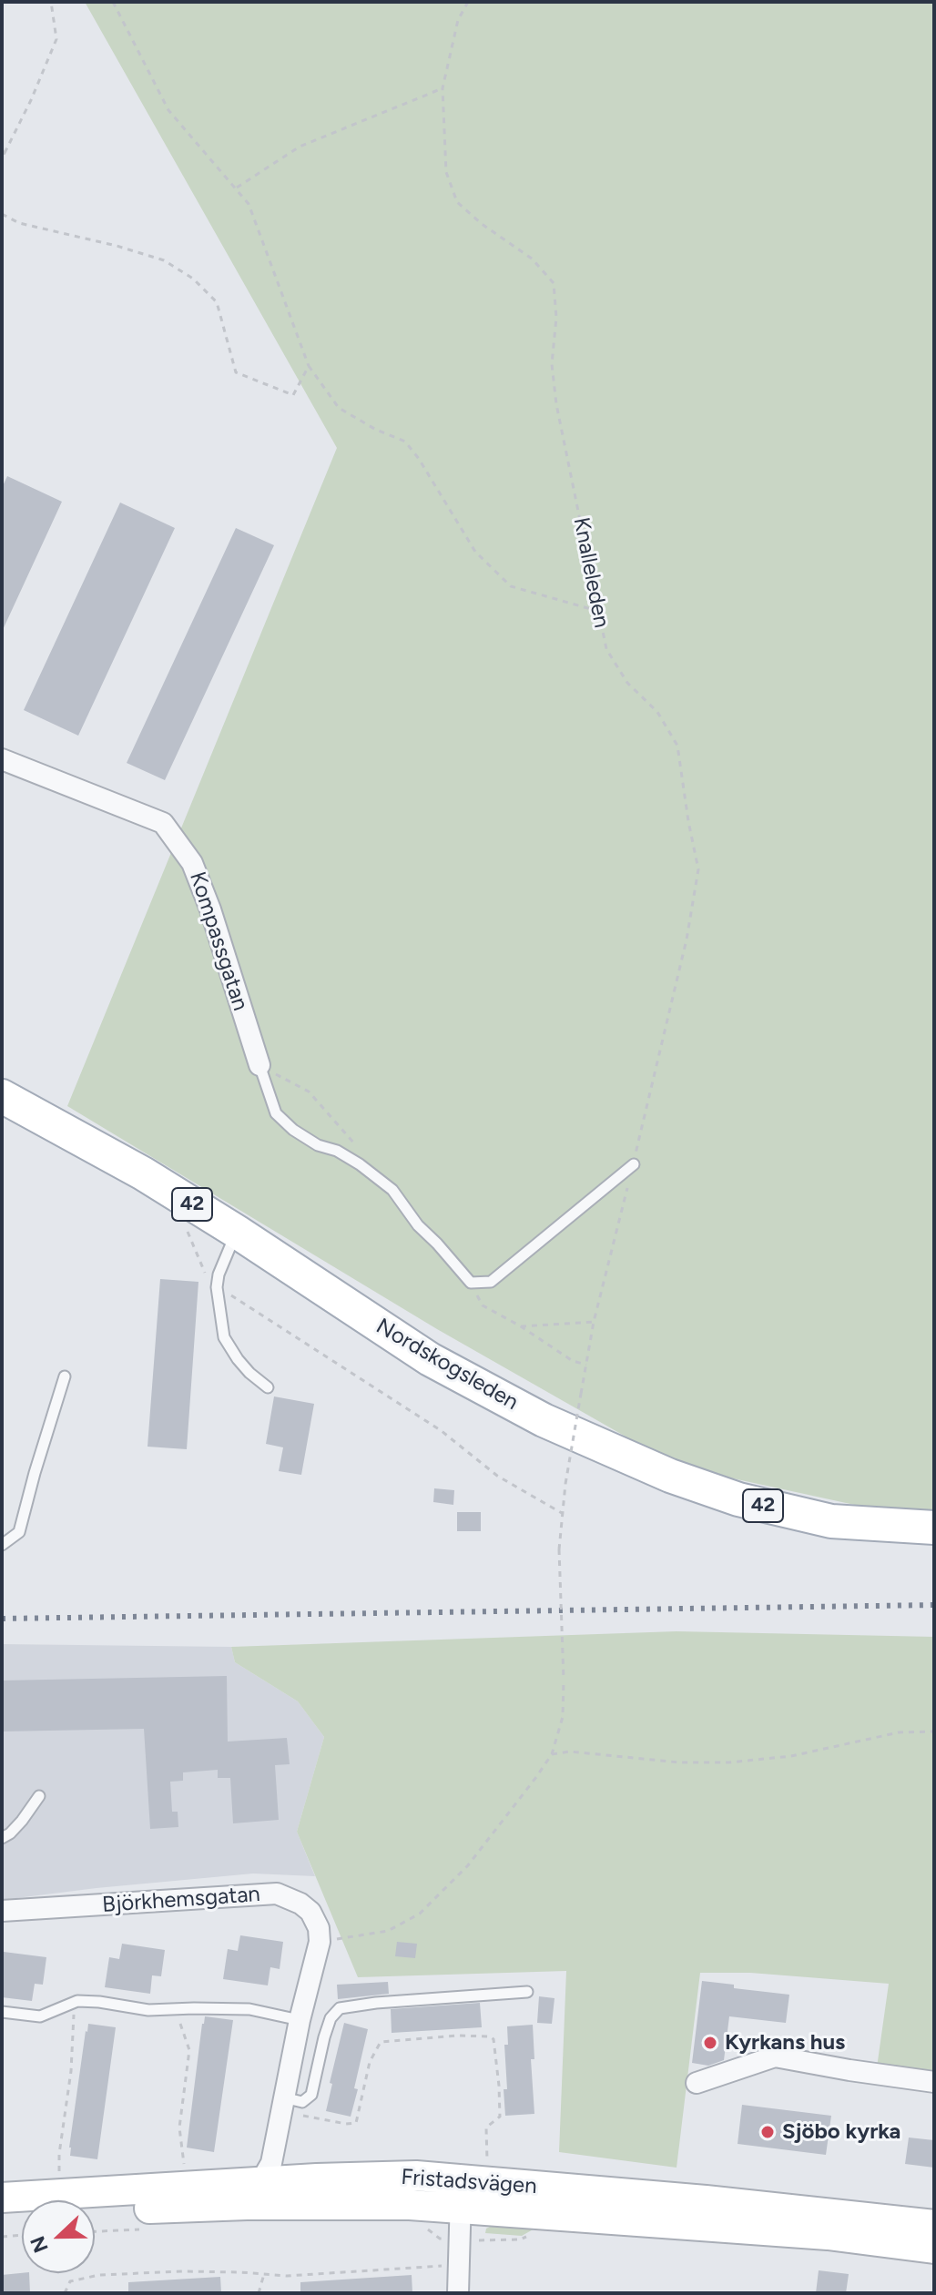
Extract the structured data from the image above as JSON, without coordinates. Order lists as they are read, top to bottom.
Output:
{
  "streets": {
    "main road": ["42", "Nordskogsleden"],
    "street": ["Kompassgatan", "Björkhemsgatan", "Fristadsvägen"],
    "path": ["Knalleleden"]
  },
  "crossings": [
    ["Knalleleden", "Björkhemsgatan"]
  ],
  "places": ["Kyrkans hus", "Sjöbo kyrka"],
  "north": "left"
}
